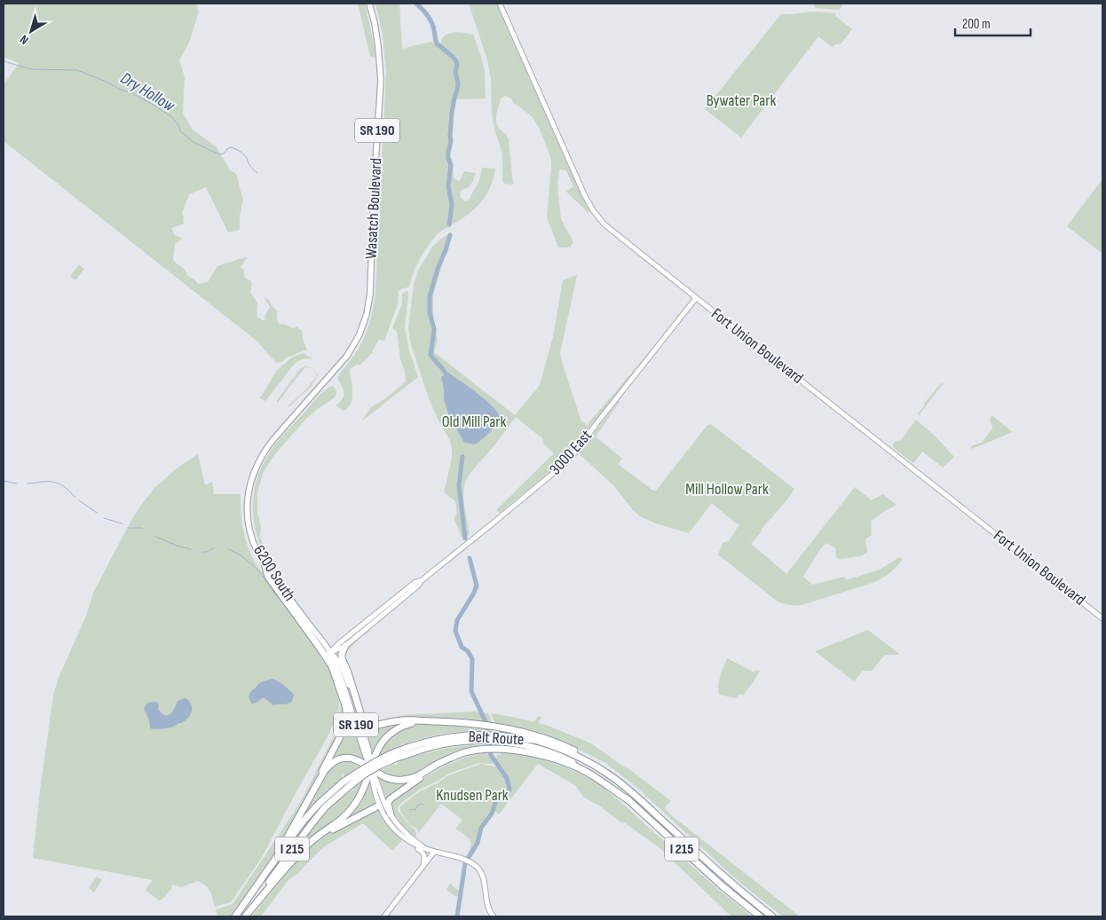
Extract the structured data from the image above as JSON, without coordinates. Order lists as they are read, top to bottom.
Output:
{
  "streets": {
    "highway": ["Belt Route", "I 215"],
    "main road": [
      "SR 190",
      "Wasatch Boulevard",
      "Fort Union Boulevard",
      "3000 East",
      "6200 South"
    ]
  },
  "crossings": [
    ["Wasatch Boulevard", "6200 South"],
    ["Fort Union Boulevard", "3000 East"],
    ["3000 East", "6200 South"]
  ],
  "water": ["Dry Hollow"],
  "parks": [
    "Bywater Park",
    "Old Mill Park",
    "Mill Hollow Park",
    "Knudsen Park"
  ],
  "scale_bar": "200 m",
  "north": "bottom left"
}
